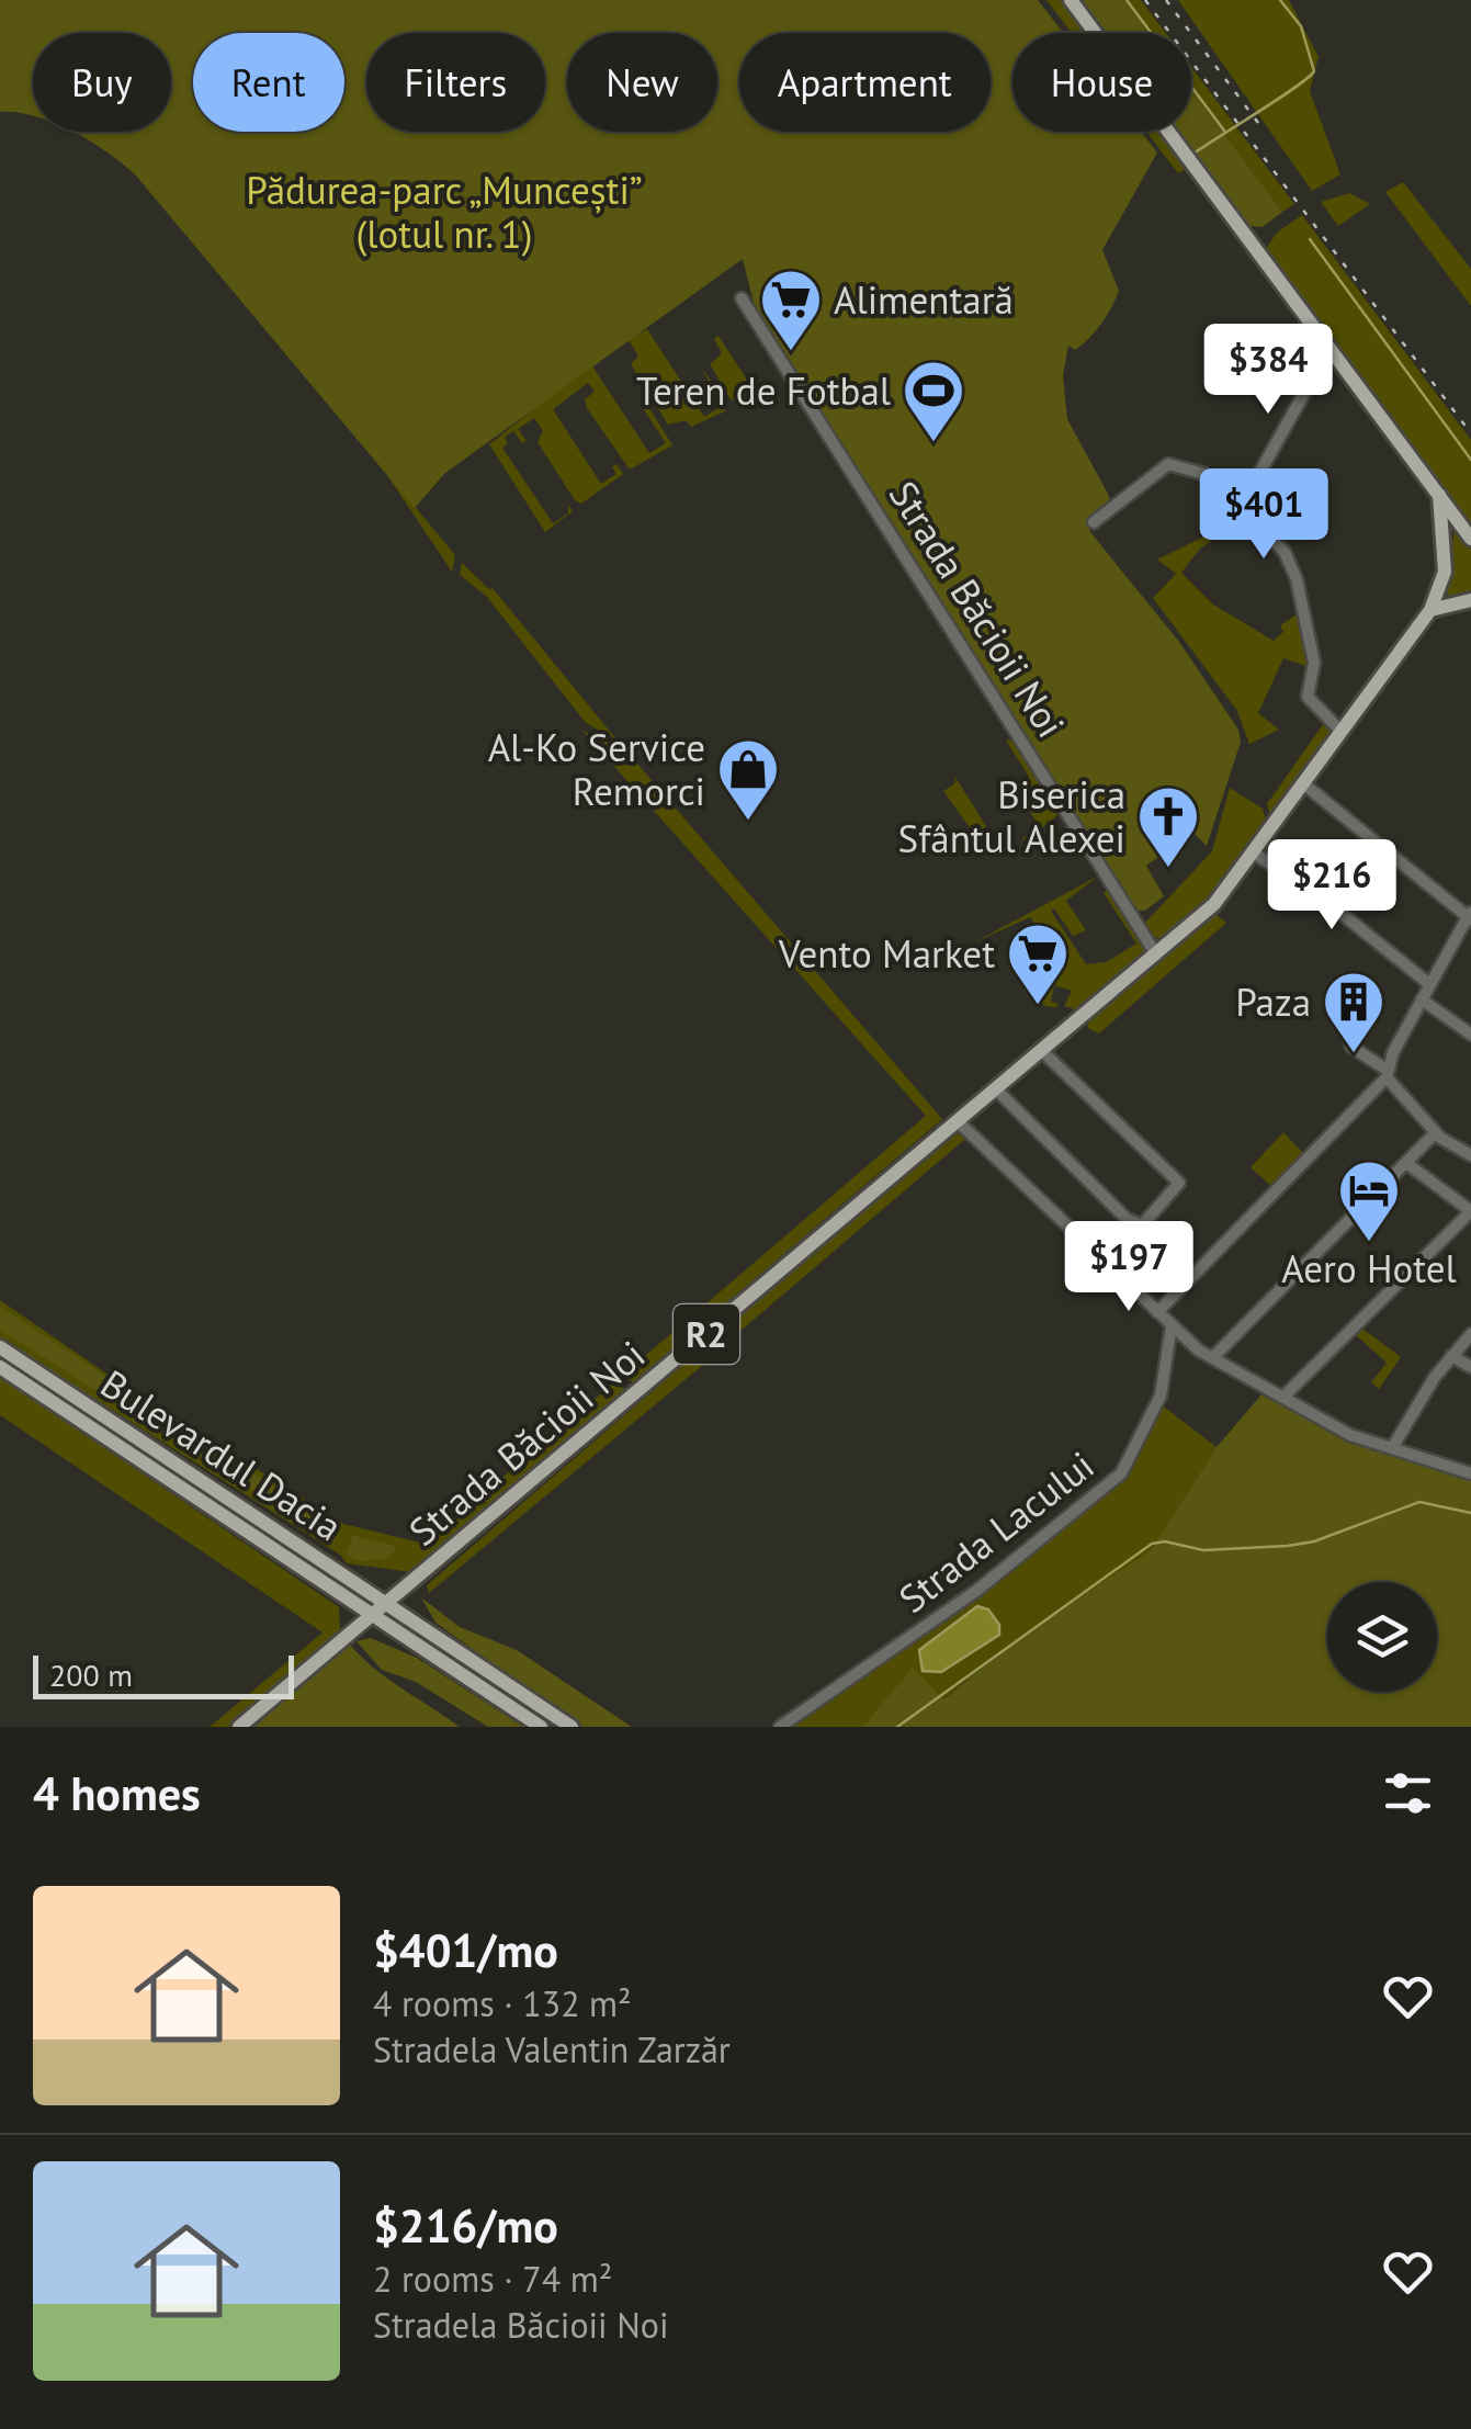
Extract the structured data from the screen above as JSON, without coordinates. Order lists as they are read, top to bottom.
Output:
{
  "streets": {
    "main road": ["Strada Băcioii Noi", "R2", "Bulevardul Dacia"],
    "street": ["Strada Lacului"]
  },
  "crossings": [
    ["Strada Băcioii Noi", "Bulevardul Dacia"]
  ],
  "parks": ["Pădurea-parc „Muncești” (lotul nr. 1)"],
  "places": {
    "supermarket": ["Alimentară", "Vento Market"],
    "sports": ["Teren de Fotbal"],
    "shop": ["Al-Ko Service Remorci"],
    "church": ["Biserica Sfântul Alexei"],
    "building": ["Paza"],
    "hotel": ["Aero Hotel"]
  },
  "scale_bar": "200 m",
  "page": {
    "chip": [
      "Buy",
      "Rent",
      "Filters",
      "New",
      "Apartment",
      "House"
    ],
    "price": [
      "$384",
      "$401",
      "$216",
      "$197"
    ],
    "scale": "200 m",
    "heading": "4 homes",
    "list": [
      {
        "name": "$401/mo",
        "note": "4 rooms · 132 m² · Stradela Valentin Zarzăr"
      },
      {
        "name": "$216/mo",
        "note": "2 rooms · 74 m² · Stradela Băcioii Noi"
      }
    ]
  }
}
